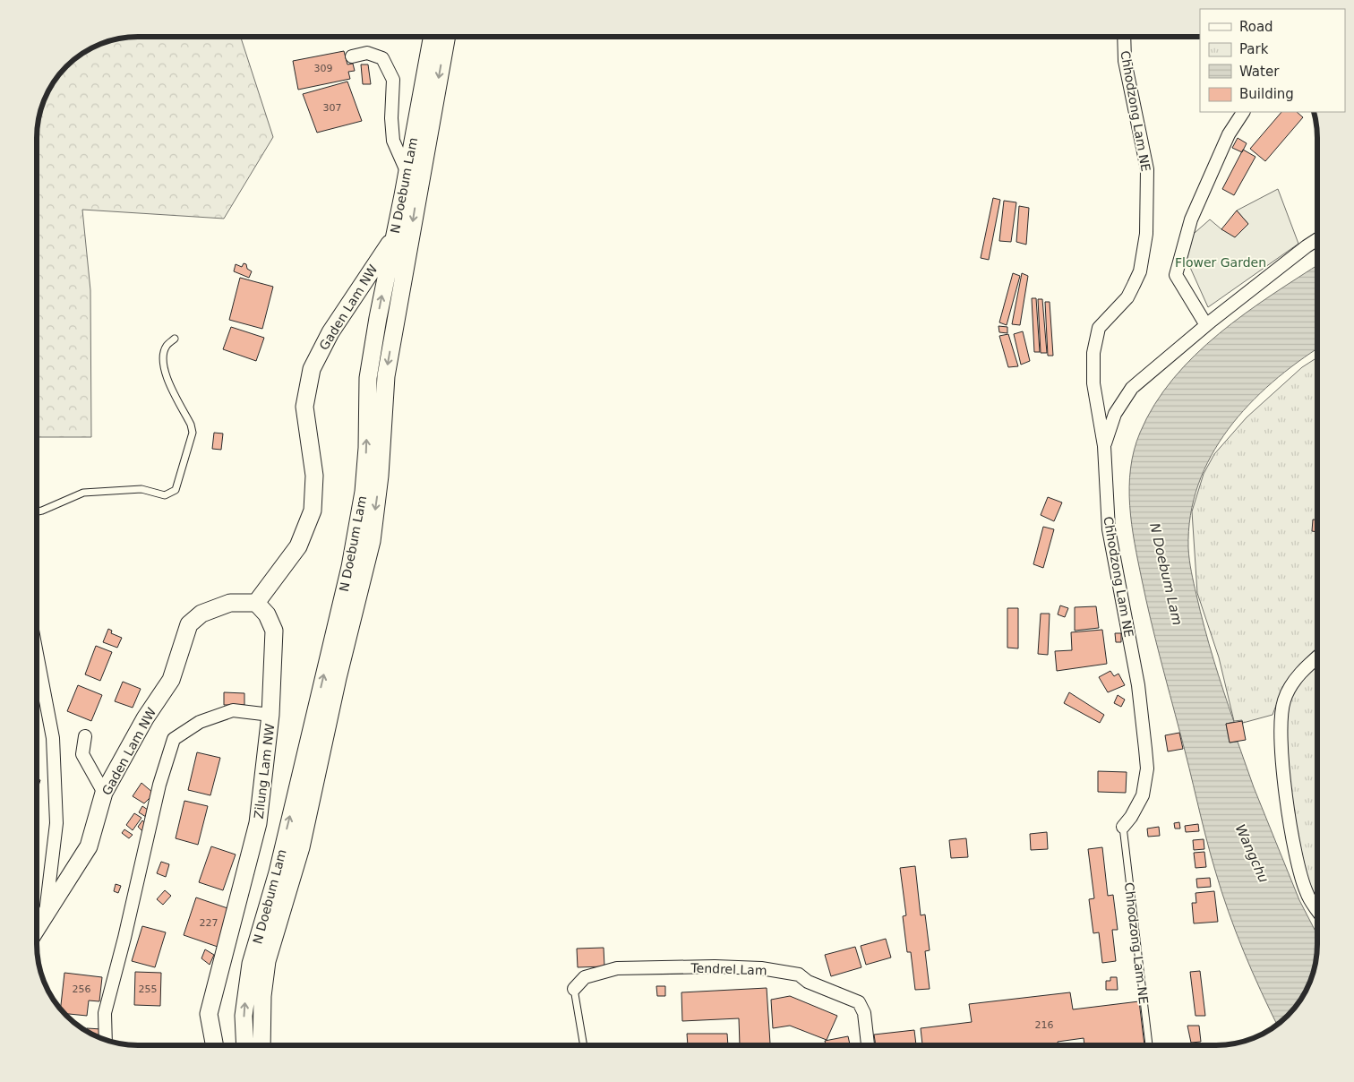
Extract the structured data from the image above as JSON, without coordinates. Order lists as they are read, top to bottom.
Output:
{
  "streets": {
    "main road": ["N Doebum Lam", "Gaden Lam NW", "Zilung Lam NW"],
    "street": ["Chhodzong Lam NE", "Tendrel Lam"]
  },
  "crossings": [
    ["N Doebum Lam", "Gaden Lam NW"]
  ],
  "water": ["N Doebum Lam", "Wangchu"],
  "parks": ["Flower Garden"],
  "house_numbers": [
    "309",
    "307",
    "227",
    "256",
    "255",
    "216"
  ],
  "legend": [
    "Road",
    "Park",
    "Water",
    "Building"
  ]
}
